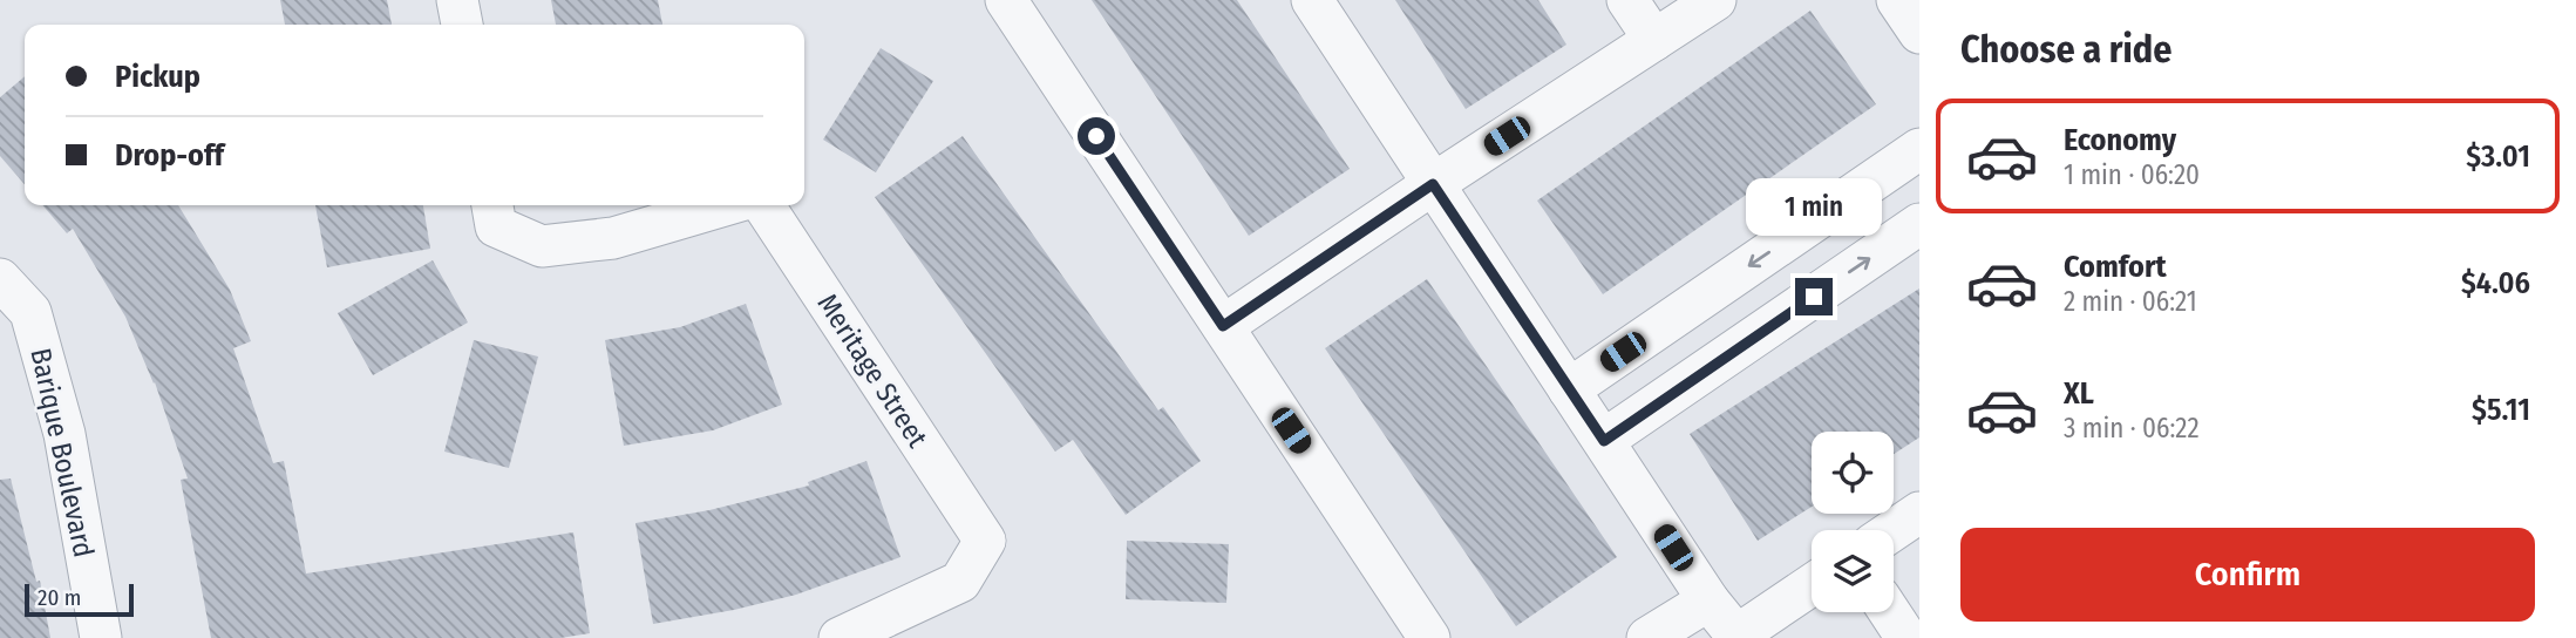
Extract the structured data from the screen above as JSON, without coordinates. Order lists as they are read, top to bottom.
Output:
{
  "streets": {
    "street": ["Meritage Street", "Barique Boulevard"]
  },
  "scale_bar": "20 m",
  "page": {
    "heading": "Choose a ride",
    "banner": ["Pickup", "Drop-off"],
    "list": [
      {
        "name": "Economy",
        "note": "1 min · 06:20",
        "value": "$3.01"
      },
      {
        "name": "Comfort",
        "note": "2 min · 06:21",
        "value": "$4.06"
      },
      {
        "name": "XL",
        "note": "3 min · 06:22",
        "value": "$5.11"
      }
    ],
    "bubble": "1 min",
    "buttons": "Confirm",
    "scale": "20 m"
  }
}
